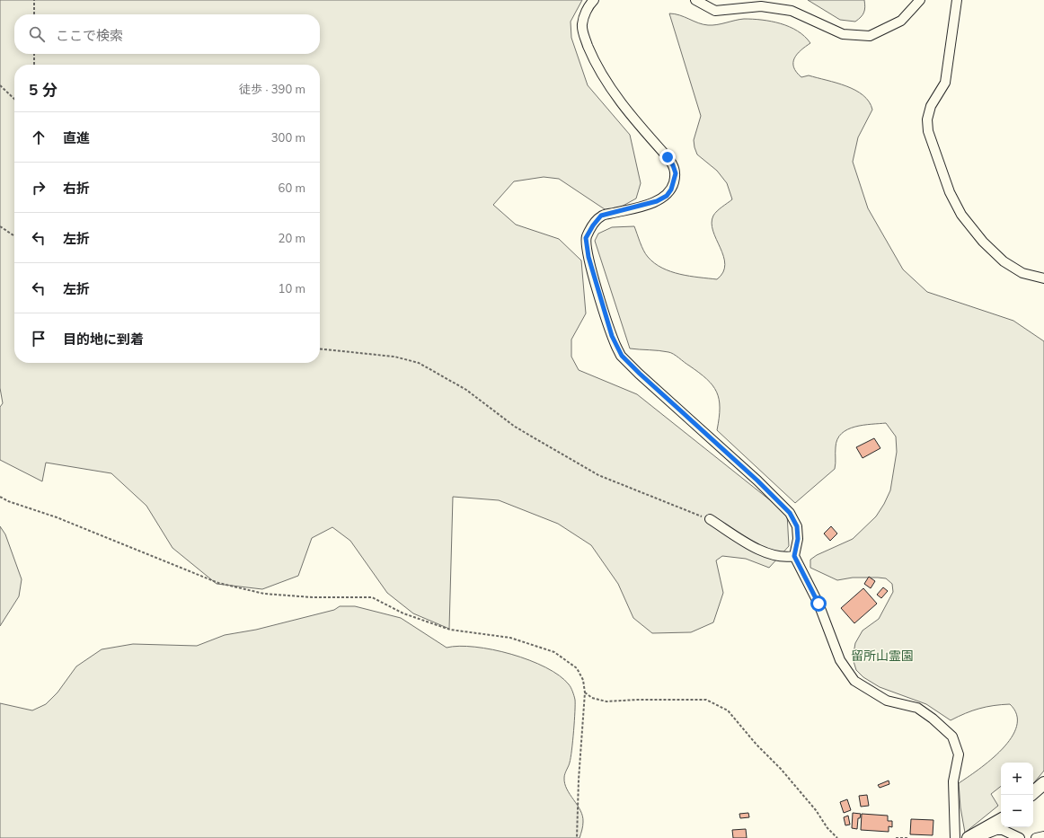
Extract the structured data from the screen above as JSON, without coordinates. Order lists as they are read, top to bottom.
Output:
{
  "parks": ["留所山霊園"],
  "page": {
    "search": "ここで検索",
    "heading": ["5 分", "徒歩 · 390 m"],
    "list": [
      ["直進", "300 m"],
      ["右折", "60 m"],
      ["左折", "20 m"],
      ["左折", "10 m"],
      "目的地に到着"
    ],
    "map_buttons": ["+", "−"]
  }
}
